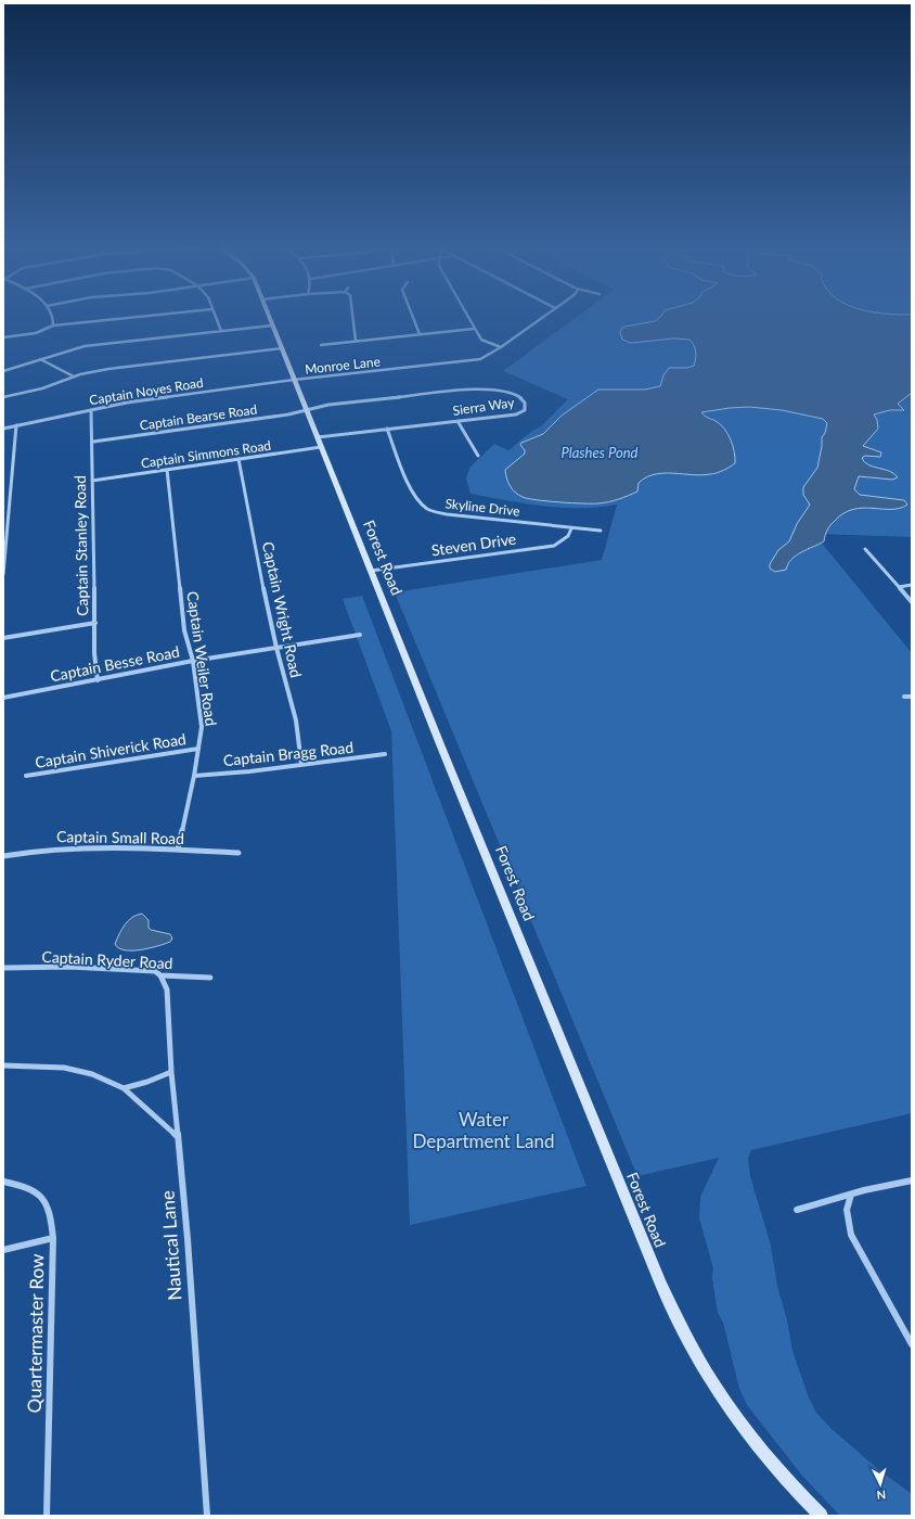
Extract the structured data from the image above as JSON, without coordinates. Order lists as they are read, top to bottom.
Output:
{
  "streets": {
    "main road": ["Forest Road"],
    "street": [
      "Monroe Lane",
      "Captain Noyes Road",
      "Sierra Way",
      "Captain Bearse Road",
      "Captain Simmons Road",
      "Skyline Drive",
      "Steven Drive",
      "Captain Stanley Road",
      "Captain Wright Road",
      "Captain Weiler Road",
      "Captain Besse Road",
      "Captain Shiverick Road",
      "Captain Bragg Road",
      "Captain Small Road",
      "Captain Ryder Road",
      "Nautical Lane",
      "Quartermaster Row"
    ]
  },
  "crossings": [
    ["Monroe Lane", "Captain Noyes Road"],
    ["Monroe Lane", "Forest Road"],
    ["Captain Noyes Road", "Captain Stanley Road"],
    ["Captain Noyes Road", "Forest Road"],
    ["Sierra Way", "Captain Bearse Road"],
    ["Sierra Way", "Skyline Drive"],
    ["Sierra Way", "Forest Road"],
    ["Captain Bearse Road", "Captain Stanley Road"],
    ["Captain Bearse Road", "Forest Road"],
    ["Captain Simmons Road", "Captain Stanley Road"],
    ["Captain Simmons Road", "Forest Road"],
    ["Captain Simmons Road", "Captain Wright Road"],
    ["Captain Simmons Road", "Captain Weiler Road"],
    ["Skyline Drive", "Steven Drive"],
    ["Steven Drive", "Forest Road"],
    ["Captain Stanley Road", "Captain Besse Road"],
    ["Captain Wright Road", "Captain Besse Road"],
    ["Captain Wright Road", "Captain Bragg Road"],
    ["Captain Weiler Road", "Captain Besse Road"],
    ["Captain Weiler Road", "Captain Shiverick Road"],
    ["Captain Weiler Road", "Captain Bragg Road"],
    ["Captain Weiler Road", "Captain Small Road"],
    ["Captain Ryder Road", "Nautical Lane"]
  ],
  "water": ["Plashes Pond"],
  "parks": ["Water Department Land"],
  "north": "bottom"
}
